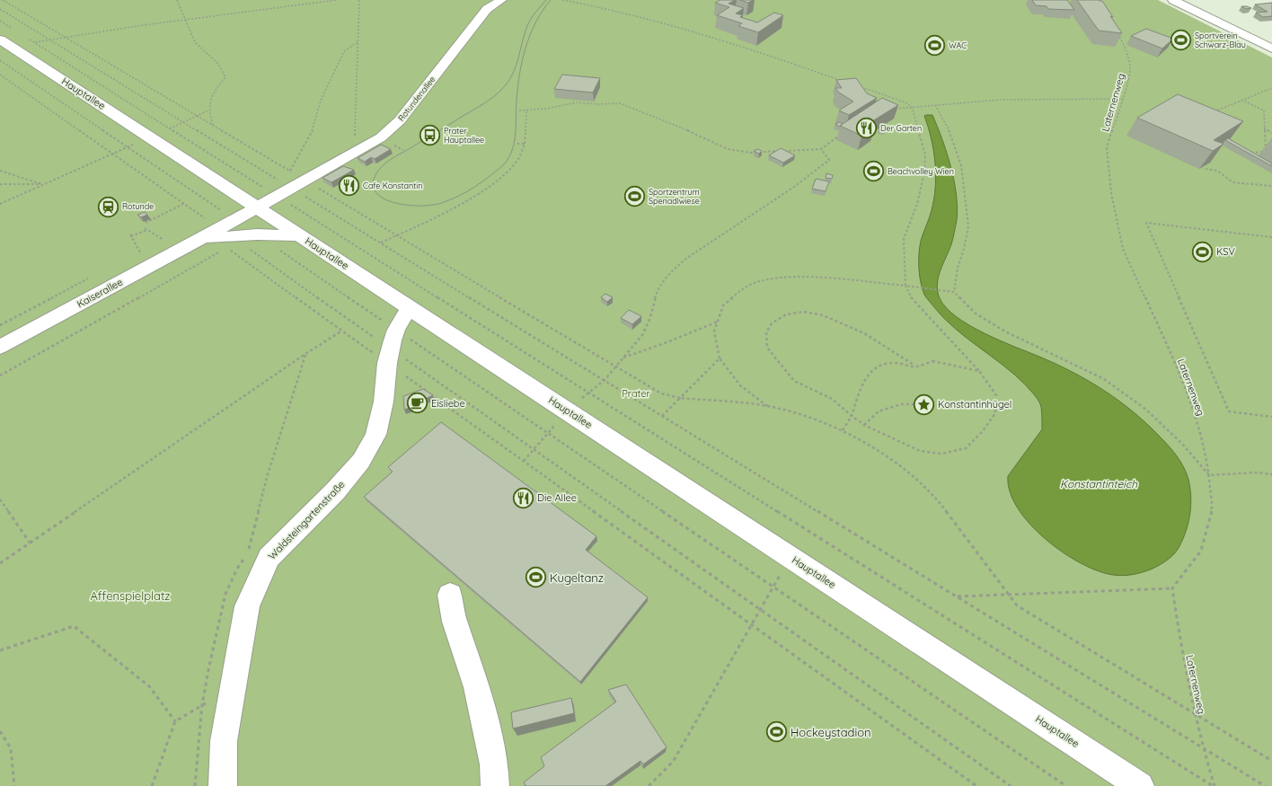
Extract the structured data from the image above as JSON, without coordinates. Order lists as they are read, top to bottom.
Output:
{
  "streets": {
    "street": [
      "Hauptallee",
      "Rotundenallee",
      "Kaiserallee",
      "Waldsteingartenstraße"
    ],
    "path": ["Laternenweg"]
  },
  "crossings": [
    ["Hauptallee", "Rotundenallee"],
    ["Hauptallee", "Kaiserallee"],
    ["Hauptallee", "Waldsteingartenstraße"],
    ["Rotundenallee", "Kaiserallee"]
  ],
  "water": ["Konstantinteich"],
  "parks": ["Prater", "Affenspielplatz"],
  "places": {
    "sports": [
      "Sportverein Schwarz-Blau",
      "WAC",
      "Beachvolley Wien",
      "Sportzentrum Spenadlwiese",
      "KSV",
      "Kugeltanz",
      "Hockeystadion"
    ],
    "restaurant": ["Der Garten", "Cafe Konstantin", "Die Allee"],
    "bus stop": ["Prater Hauptallee"],
    "station": ["Rotunde"],
    "cafe": ["Eisliebe"],
    "place": ["Konstantinhügel"]
  }
}
